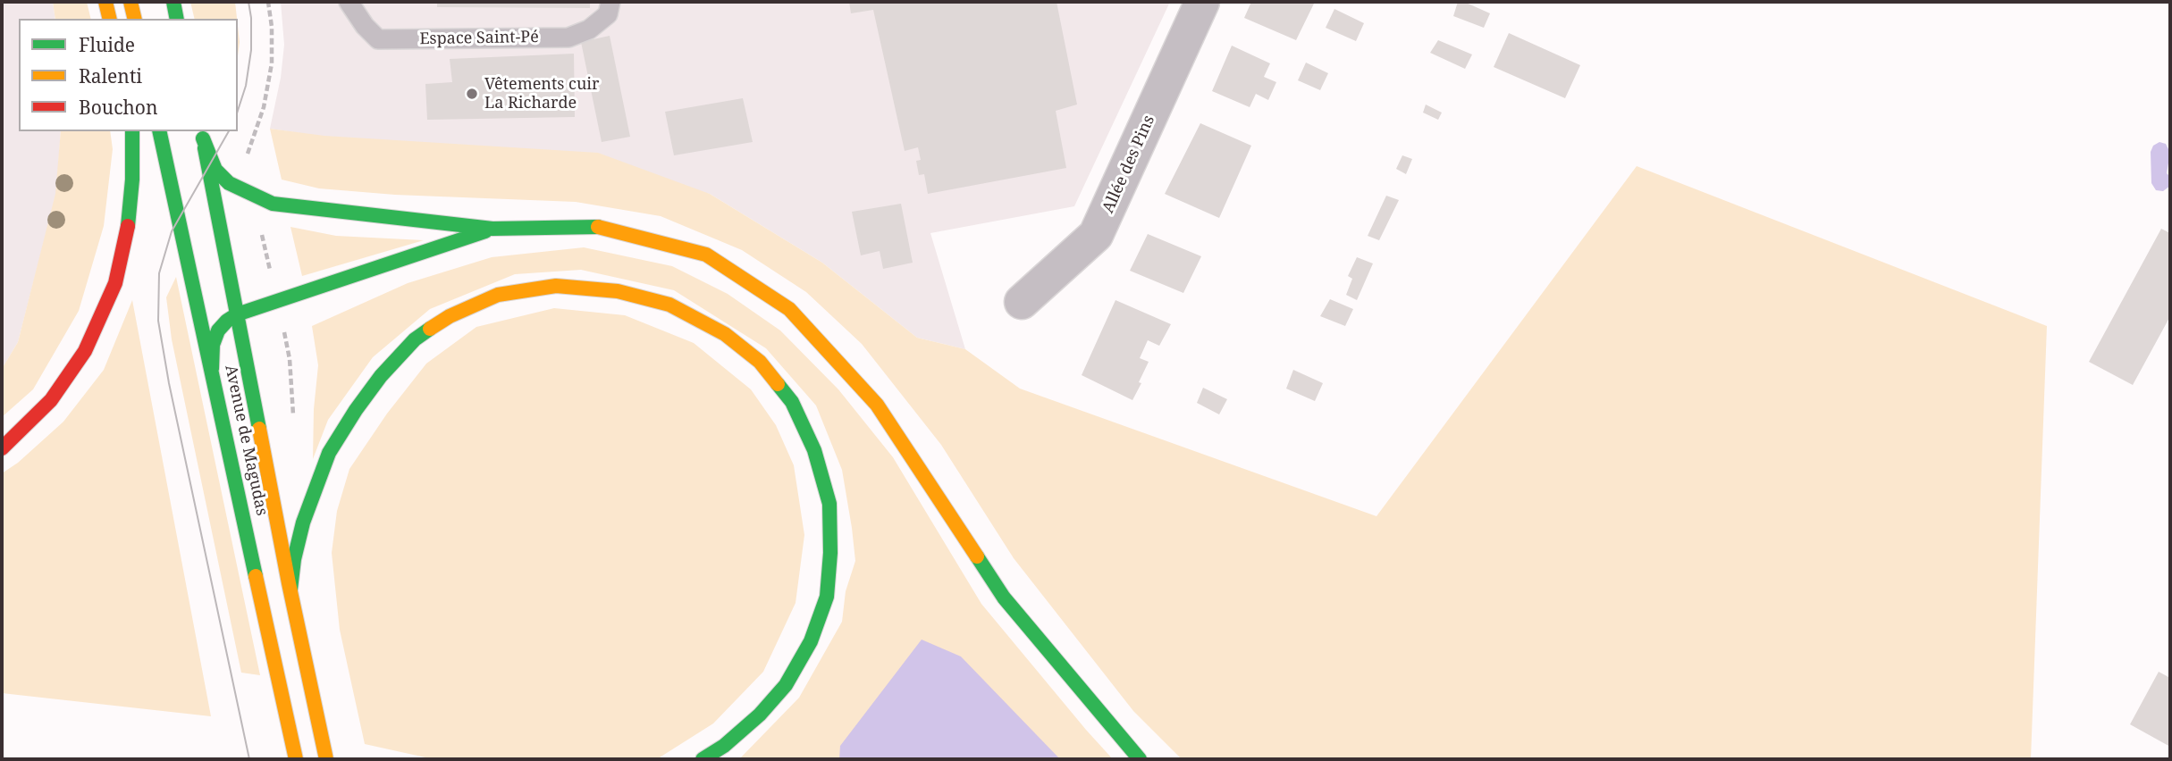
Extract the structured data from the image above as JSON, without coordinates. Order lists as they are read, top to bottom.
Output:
{
  "streets": {
    "main road": ["Avenue de Magudas"],
    "street": ["Allée des Pins"],
    "lane": ["Espace Saint-Pé"]
  },
  "places": ["Vêtements cuir La Richarde"],
  "legend": ["Fluide", "Ralenti", "Bouchon"]
}
